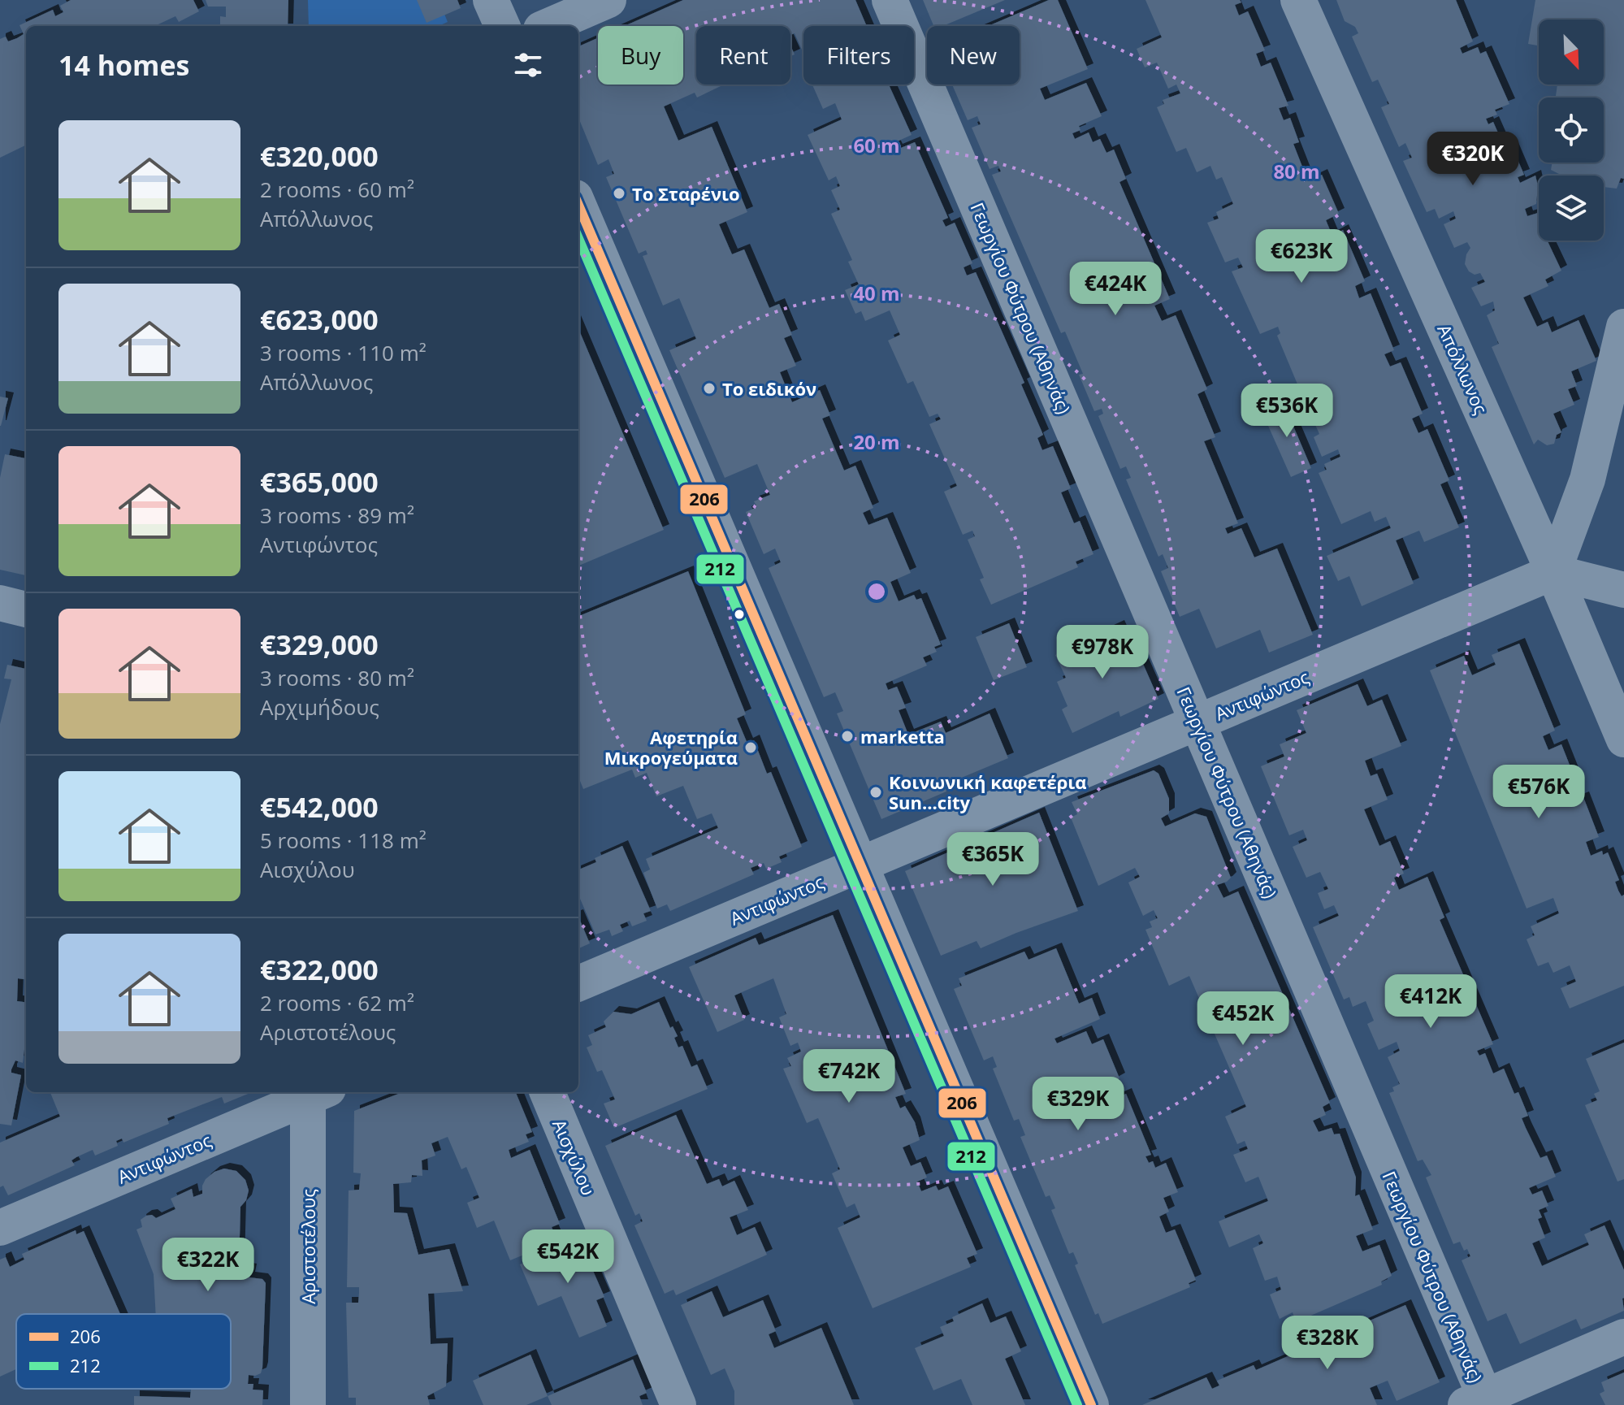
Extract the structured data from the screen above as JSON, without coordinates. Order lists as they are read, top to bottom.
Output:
{
  "streets": {
    "street": [
      "Γεωργίου Φύτρου (Αθηνάς)",
      "Απόλλωνος",
      "Αντιφώντος",
      "Αισχύλου",
      "Αριστοτέλους"
    ]
  },
  "crossings": [
    ["Γεωργίου Φύτρου (Αθηνάς)", "Αντιφώντος"],
    ["Απόλλωνος", "Αντιφώντος"]
  ],
  "places": [
    "Το Σταρένιο",
    "Το ειδικόν",
    "marketta",
    "Αφετηρία Μικρογεύματα",
    "Κοινωνική καφετέρια Sun...city"
  ],
  "lines": ["transit line 206", "transit line 212"],
  "legend": ["206", "212"],
  "north": "bottom right",
  "page": {
    "chip": [
      "Buy",
      "Rent",
      "Filters",
      "New"
    ],
    "heading": "14 homes",
    "list": [
      {
        "name": "€320,000",
        "note": "2 rooms · 60 m² · Απόλλωνος"
      },
      {
        "name": "€623,000",
        "note": "3 rooms · 110 m² · Απόλλωνος"
      },
      {
        "name": "€365,000",
        "note": "3 rooms · 89 m² · Αντιφώντος"
      },
      {
        "name": "€329,000",
        "note": "3 rooms · 80 m² · Αρχιμήδους"
      },
      {
        "name": "€542,000",
        "note": "5 rooms · 118 m² · Αισχύλου"
      },
      {
        "name": "€322,000",
        "note": "2 rooms · 62 m² · Αριστοτέλους"
      }
    ],
    "price": [
      "€320K",
      "€623K",
      "€424K",
      "€536K",
      "€978K",
      "€576K",
      "€365K",
      "€412K",
      "€452K",
      "€742K",
      "€329K",
      "€542K",
      "€322K",
      "€328K"
    ]
  },
  "rings": [
    "60 m",
    "80 m",
    "40 m",
    "20 m"
  ]
}
